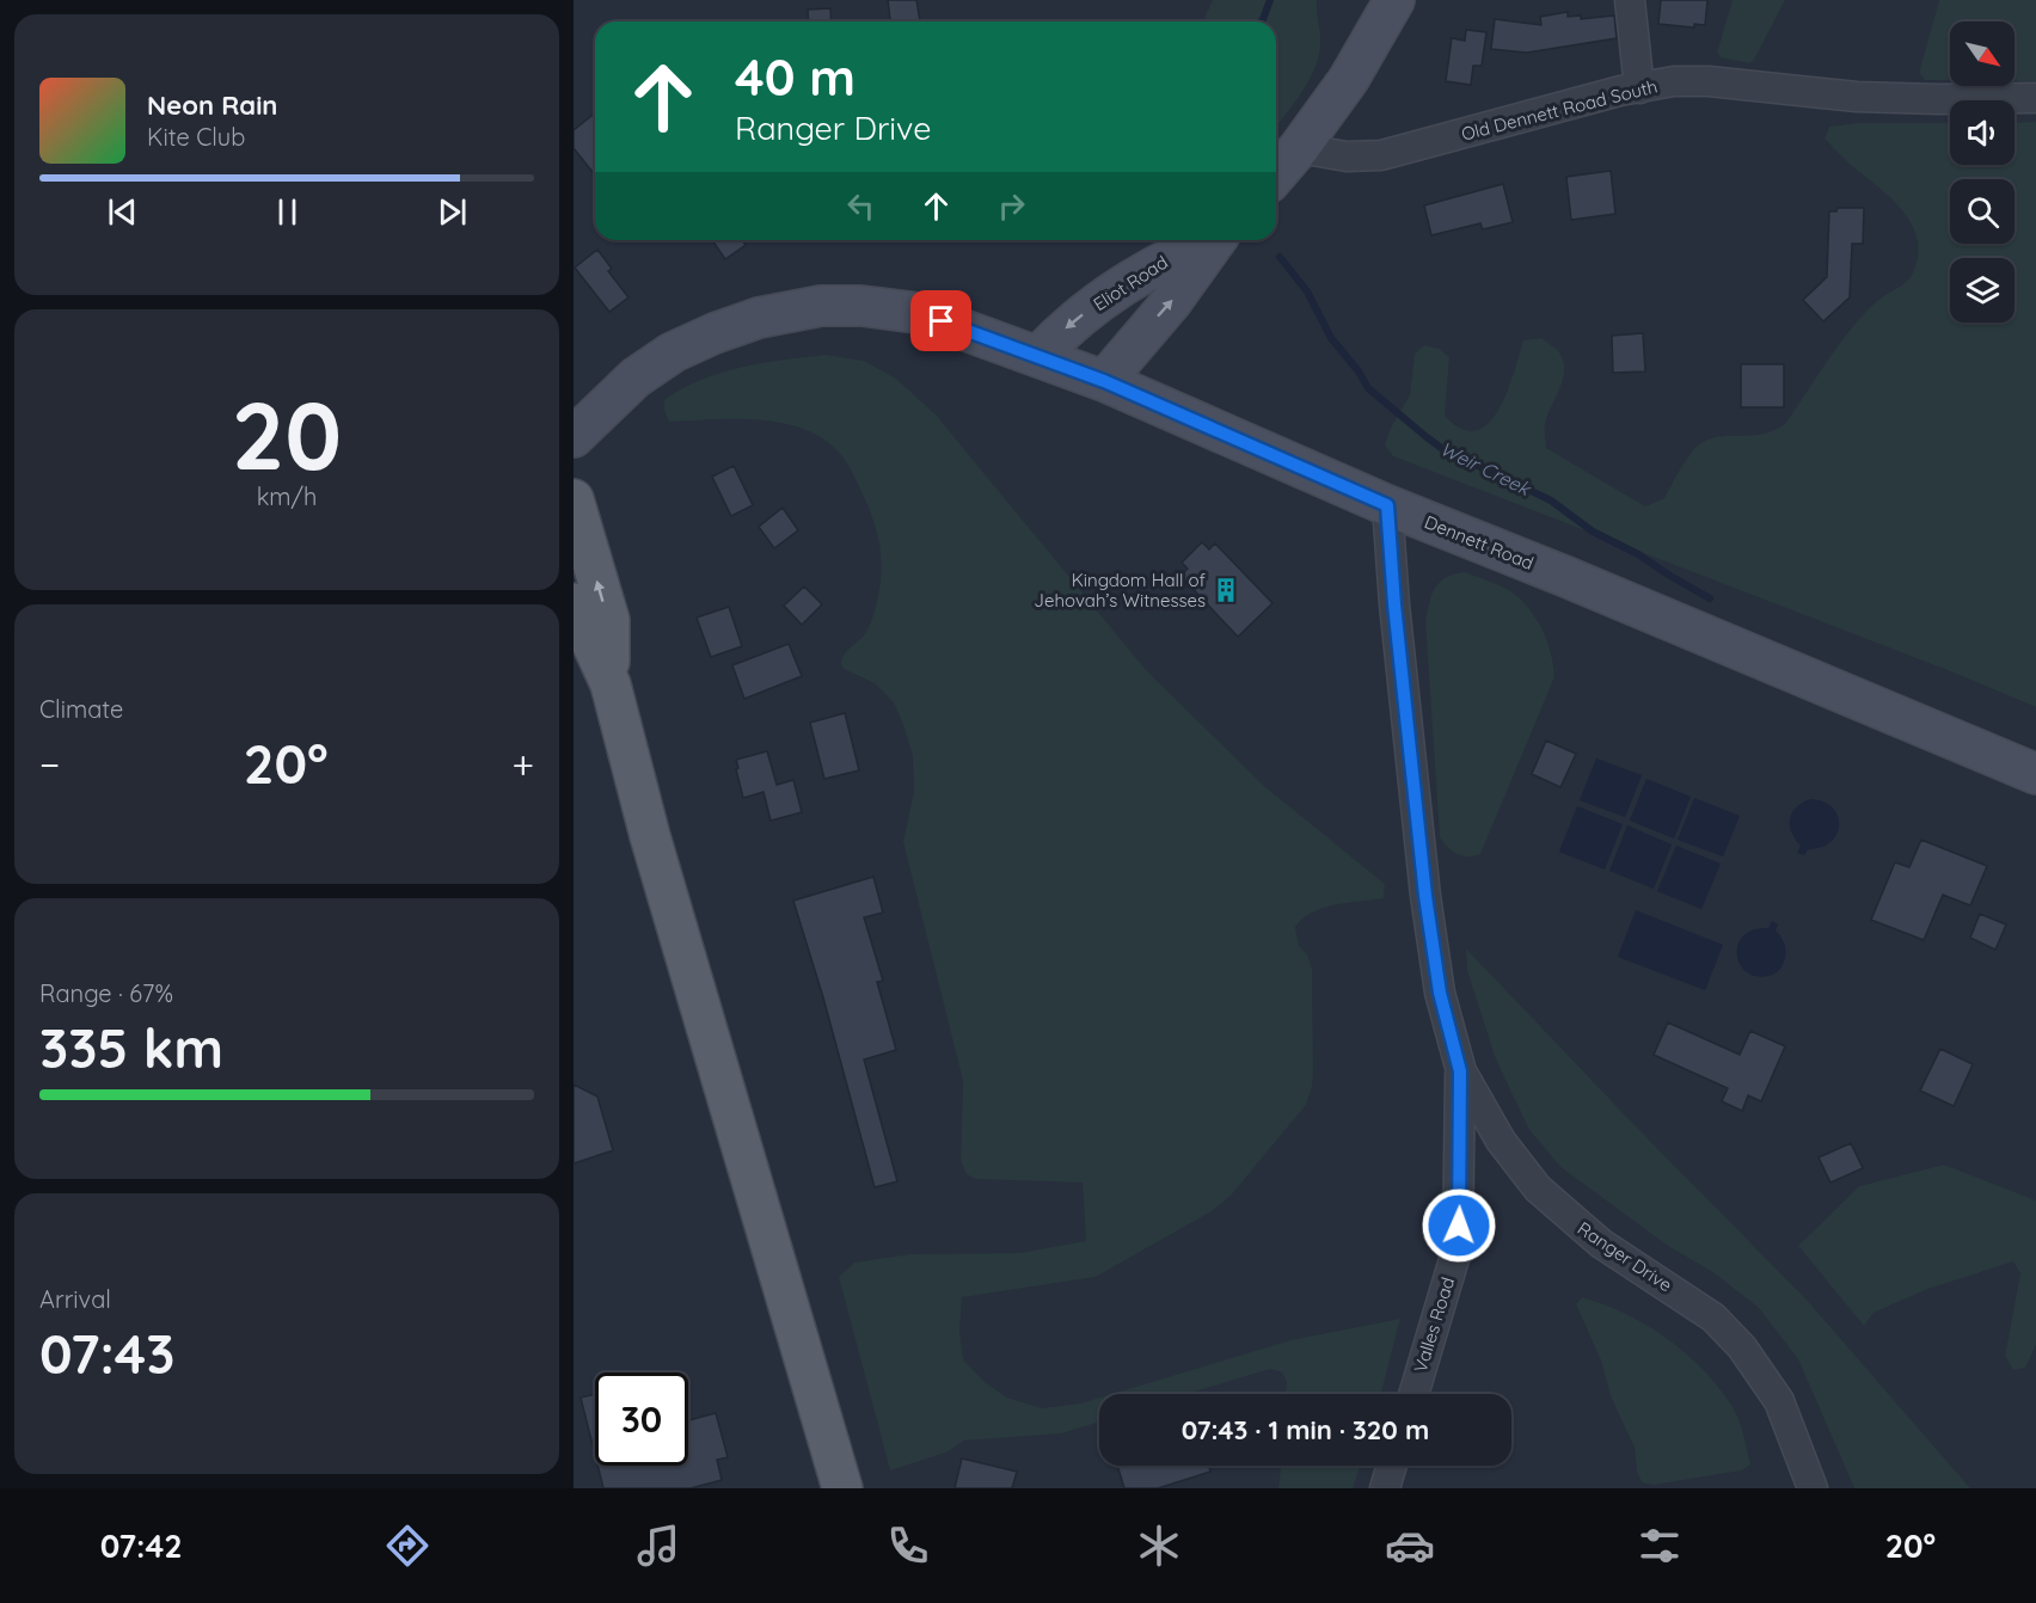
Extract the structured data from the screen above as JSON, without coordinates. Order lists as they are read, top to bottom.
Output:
{
  "streets": {
    "main road": ["Eliot Road", "Dennett Road"],
    "street": ["Old Dennett Road South", "Ranger Drive", "Valles Road"]
  },
  "crossings": [
    ["Eliot Road", "Dennett Road"],
    ["Dennett Road", "Ranger Drive"],
    ["Ranger Drive", "Valles Road"]
  ],
  "water": ["Weir Creek"],
  "places": {
    "building": ["Kingdom Hall of Jehovah’s Witnesses"]
  },
  "north": "bottom right",
  "page": {
    "turn": ["40 m", "Ranger Drive"],
    "song": ["Neon Rain", "Kite Club"],
    "tile": [
      ["20", "km/h"],
      "Climate",
      ["Range · 67%", "335 km"],
      ["Arrival", "07:43"]
    ],
    "heat": ["−", "20°", "+"],
    "limit": "30",
    "trip": "07:43 · 1 min · 320 m",
    "tabs": ["07:42", "20°"]
  }
}
